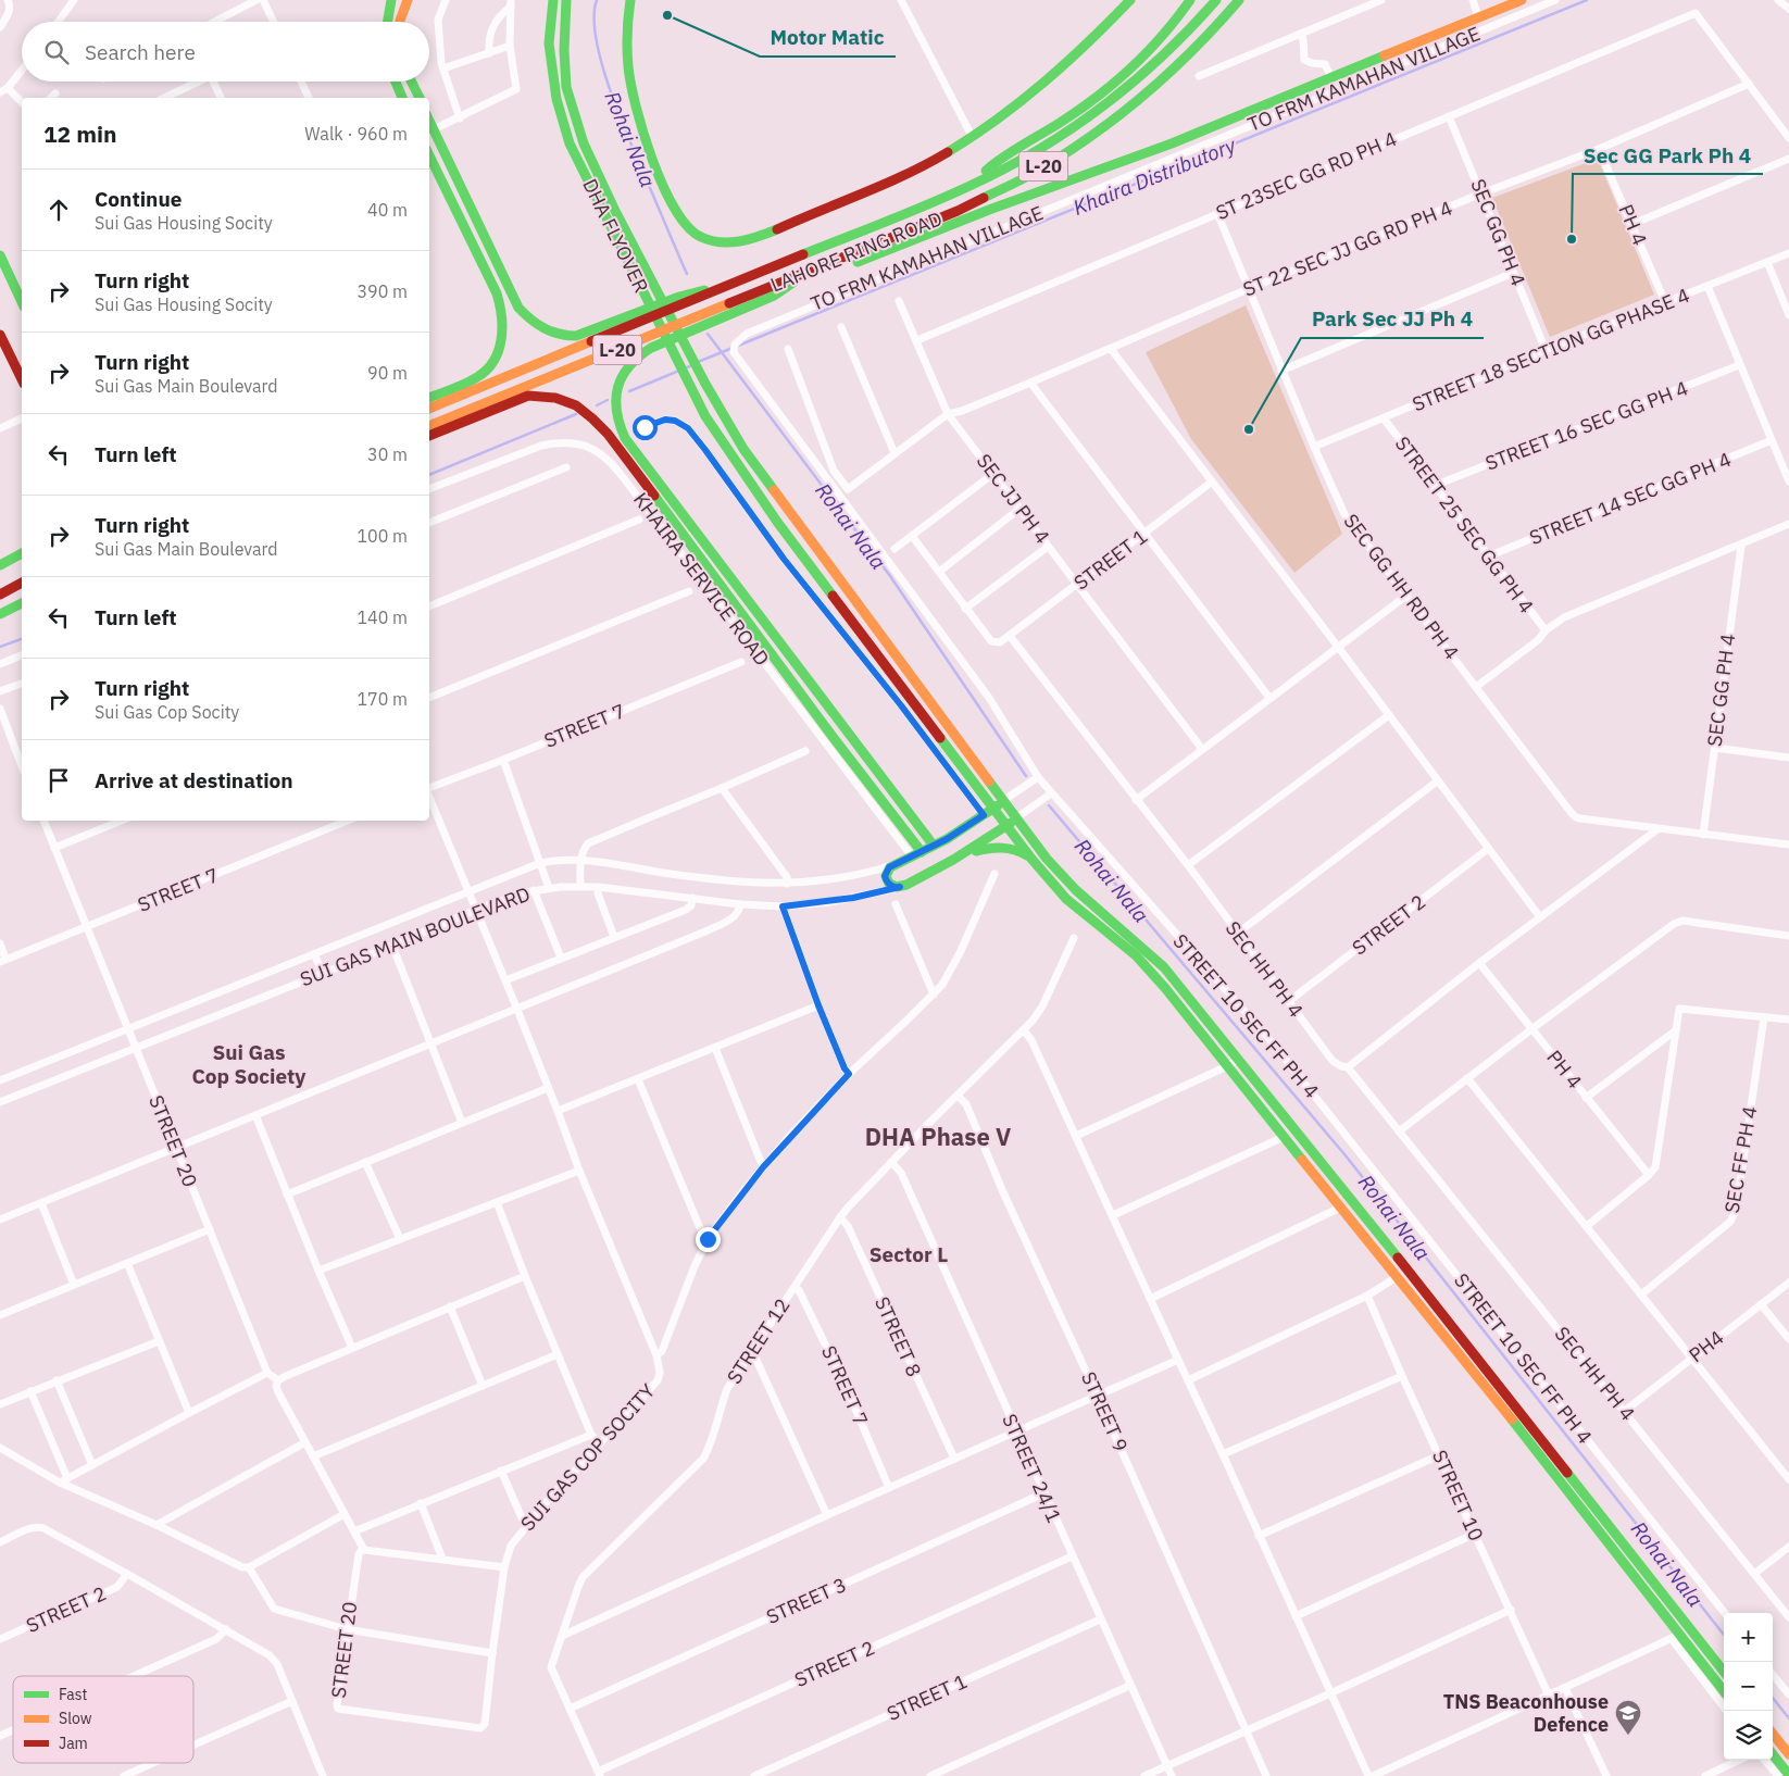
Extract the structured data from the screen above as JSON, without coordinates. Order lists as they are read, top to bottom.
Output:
{
  "streets": {
    "main road": [
      "L-20",
      "DHA FLYOVER",
      "LAHORE RING ROAD",
      "SUI GAS MAIN BOULEVARD"
    ],
    "street": [
      "TO FRM KAMAHAN VILLAGE",
      "ST 23SEC GG RD PH 4",
      "PH 4",
      "SEC GG PH 4",
      "ST 22 SEC JJ GG RD PH 4",
      "STREET 18 SECTION GG PHASE 4",
      "STREET 16 SEC GG PH 4",
      "SEC JJ PH 4",
      "STREET 14 SEC GG PH 4",
      "STREET 25 SEC GG PH 4",
      "STREET 1",
      "KHAIRA SERVICE ROAD",
      "SEC GG HH RD PH 4",
      "STREET 7",
      "STREET 2",
      "SEC HH PH 4",
      "STREET 10 SEC FF PH 4",
      "STREET 20",
      "SEC FF PH 4",
      "STREET 8",
      "STREET 12",
      "PH4",
      "STREET 9",
      "SUI GAS COP SOCITY",
      "STREET 24/1",
      "STREET 10",
      "STREET 3"
    ]
  },
  "crossings": [
    ["TO FRM KAMAHAN VILLAGE", "STREET 10 SEC FF PH 4"],
    ["ST 23SEC GG RD PH 4", "SEC GG PH 4"],
    ["ST 23SEC GG RD PH 4", "ST 22 SEC JJ GG RD PH 4"],
    ["ST 23SEC GG RD PH 4", "SEC JJ PH 4"],
    ["ST 23SEC GG RD PH 4", "SEC GG HH RD PH 4"],
    ["PH 4", "ST 22 SEC JJ GG RD PH 4"],
    ["PH 4", "STREET 18 SECTION GG PHASE 4"],
    ["SEC GG PH 4", "ST 22 SEC JJ GG RD PH 4"],
    ["SEC GG PH 4", "STREET 18 SECTION GG PHASE 4"],
    ["SEC GG PH 4", "SEC GG HH RD PH 4"],
    ["DHA FLYOVER", "SUI GAS MAIN BOULEVARD"],
    ["ST 22 SEC JJ GG RD PH 4", "SEC JJ PH 4"],
    ["ST 22 SEC JJ GG RD PH 4", "SEC GG HH RD PH 4"],
    ["STREET 18 SECTION GG PHASE 4", "STREET 25 SEC GG PH 4"],
    ["STREET 18 SECTION GG PHASE 4", "SEC GG HH RD PH 4"],
    ["STREET 16 SEC GG PH 4", "STREET 25 SEC GG PH 4"],
    ["SEC JJ PH 4", "STREET 1"],
    ["STREET 14 SEC GG PH 4", "STREET 25 SEC GG PH 4"],
    ["STREET 1", "SEC HH PH 4"],
    ["STREET 1", "STREET 24/1"],
    ["KHAIRA SERVICE ROAD", "SUI GAS MAIN BOULEVARD"],
    ["STREET 7", "STREET 20"],
    ["STREET 7", "STREET 12"],
    ["STREET 2", "SEC HH PH 4"],
    ["STREET 2", "STREET 12"],
    ["STREET 2", "STREET 24/1"],
    ["SUI GAS MAIN BOULEVARD", "STREET 10 SEC FF PH 4"],
    ["SUI GAS MAIN BOULEVARD", "STREET 20"],
    ["SEC HH PH 4", "PH4"],
    ["STREET 20", "SUI GAS COP SOCITY"],
    ["STREET 8", "STREET 12"],
    ["STREET 12", "STREET 9"],
    ["STREET 12", "STREET 24/1"],
    ["STREET 12", "STREET 3"],
    ["STREET 24/1", "STREET 3"]
  ],
  "districts": ["Sui Gas Cop Society", "DHA Phase V", "Sector L"],
  "water": ["Rohai Nala", "Khaira Distributory"],
  "places": {
    "other": ["Motor Matic", "Sec GG Park Ph 4", "Park Sec JJ Ph 4"],
    "school or university": ["TNS Beaconhouse Defence"]
  },
  "legend": ["Fast", "Slow", "Jam"],
  "page": {
    "search": "Search here",
    "heading": ["12 min", "Walk · 960 m"],
    "list": [
      ["Continue", "Sui Gas Housing Socity", "40 m"],
      ["Turn right", "Sui Gas Housing Socity", "390 m"],
      ["Turn right", "Sui Gas Main Boulevard", "90 m"],
      ["Turn left", "30 m"],
      ["Turn right", "Sui Gas Main Boulevard", "100 m"],
      ["Turn left", "140 m"],
      ["Turn right", "Sui Gas Cop Socity", "170 m"],
      "Arrive at destination"
    ],
    "map_buttons": ["+", "−"]
  }
}
